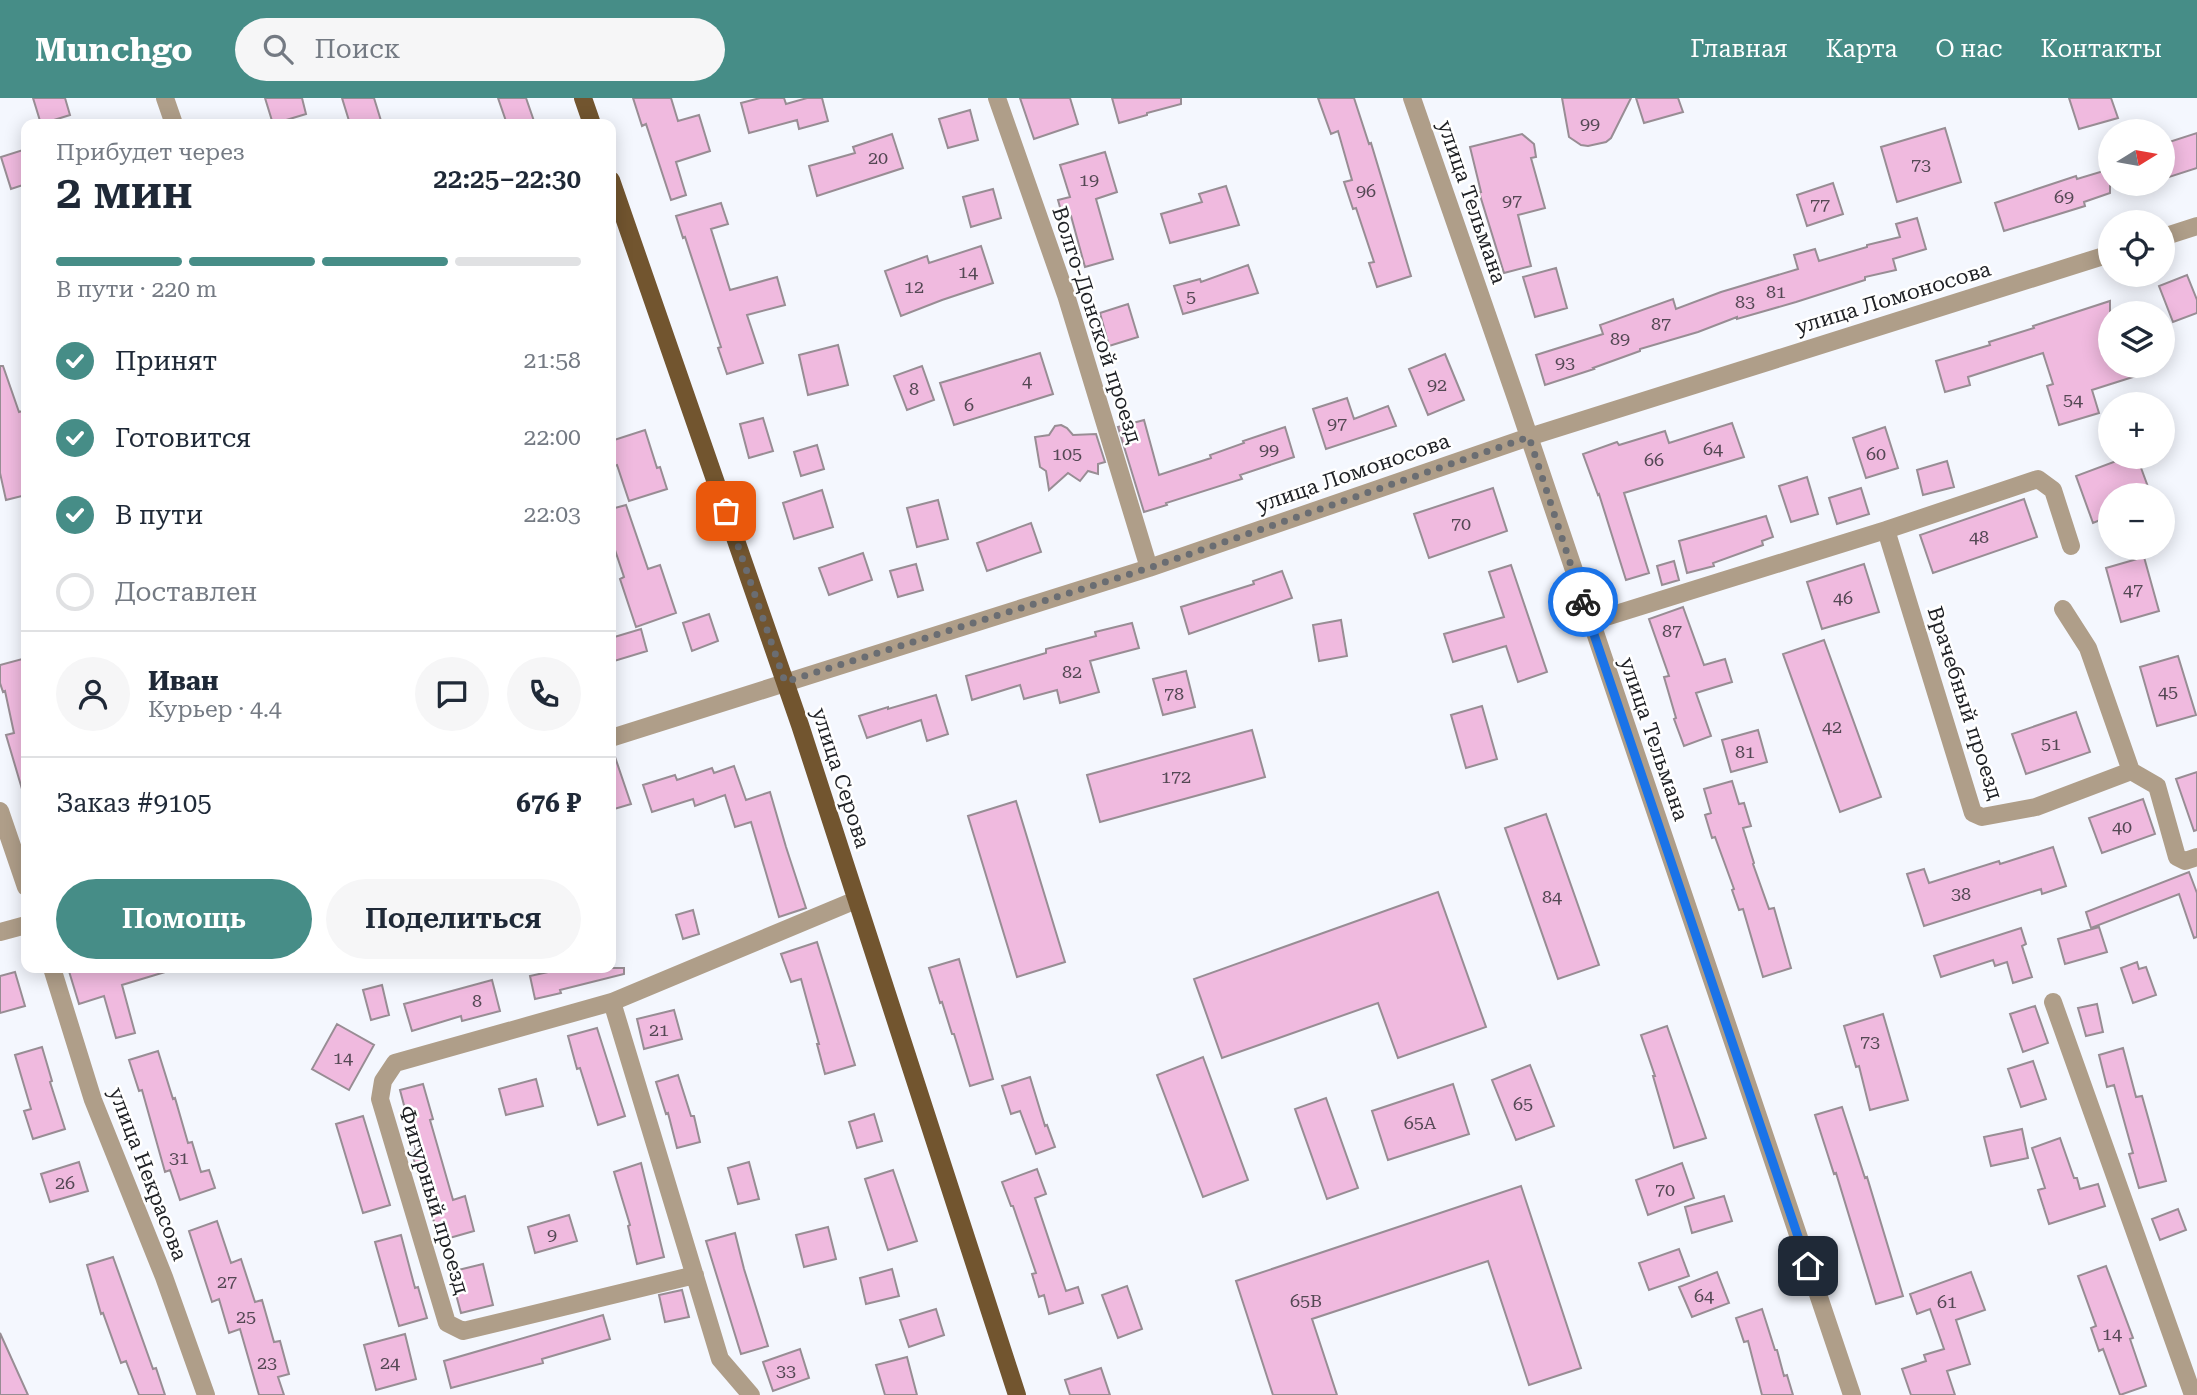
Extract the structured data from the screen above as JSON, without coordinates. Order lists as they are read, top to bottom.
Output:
{
  "streets": {
    "main road": ["улица Серова"],
    "street": [
      "улица Тельмана",
      "улица Ломоносова",
      "Волго-Донской проезд",
      "Врачебный проезд",
      "улица Некрасова",
      "Фигурный проезд"
    ]
  },
  "crossings": [
    ["улица Тельмана", "улица Ломоносова"],
    ["улица Ломоносова", "Волго-Донской проезд"],
    ["улица Ломоносова", "улица Серова"],
    ["улица Серова", "Фигурный проезд"]
  ],
  "house_numbers": [
    "99",
    "20",
    "73",
    "19",
    "96",
    "69",
    "97",
    "77",
    "14",
    "12",
    "81",
    "5",
    "83",
    "87",
    "89",
    "93",
    "4",
    "92",
    "8",
    "54",
    "6",
    "97",
    "64",
    "99",
    "105",
    "60",
    "66",
    "70",
    "48",
    "47",
    "46",
    "87",
    "82",
    "45",
    "78",
    "42",
    "51",
    "81",
    "172",
    "40",
    "38",
    "84",
    "8",
    "21",
    "73",
    "14",
    "65",
    "65А",
    "31",
    "26",
    "70",
    "9",
    "27",
    "64",
    "65В",
    "61",
    "25",
    "14",
    "23",
    "24",
    "33"
  ],
  "north": "right",
  "page": {
    "header": "Munchgo",
    "search": "Поиск",
    "nav": [
      "Главная",
      "Карта",
      "О нас",
      "Контакты"
    ],
    "map_buttons": ["+", "−"],
    "heading": ["2 мин", "Прибудет через", "22:25–22:30"],
    "panel": [
      "Иван",
      "Курьер · 4.4",
      "Заказ #9105",
      "676 ₽"
    ],
    "bar": "В пути · 220 m",
    "list": [
      ["Принят", "21:58"],
      ["Готовится", "22:00"],
      ["В пути", "22:03"],
      "Доставлен"
    ],
    "buttons": ["Помощь", "Поделиться"]
  }
}
